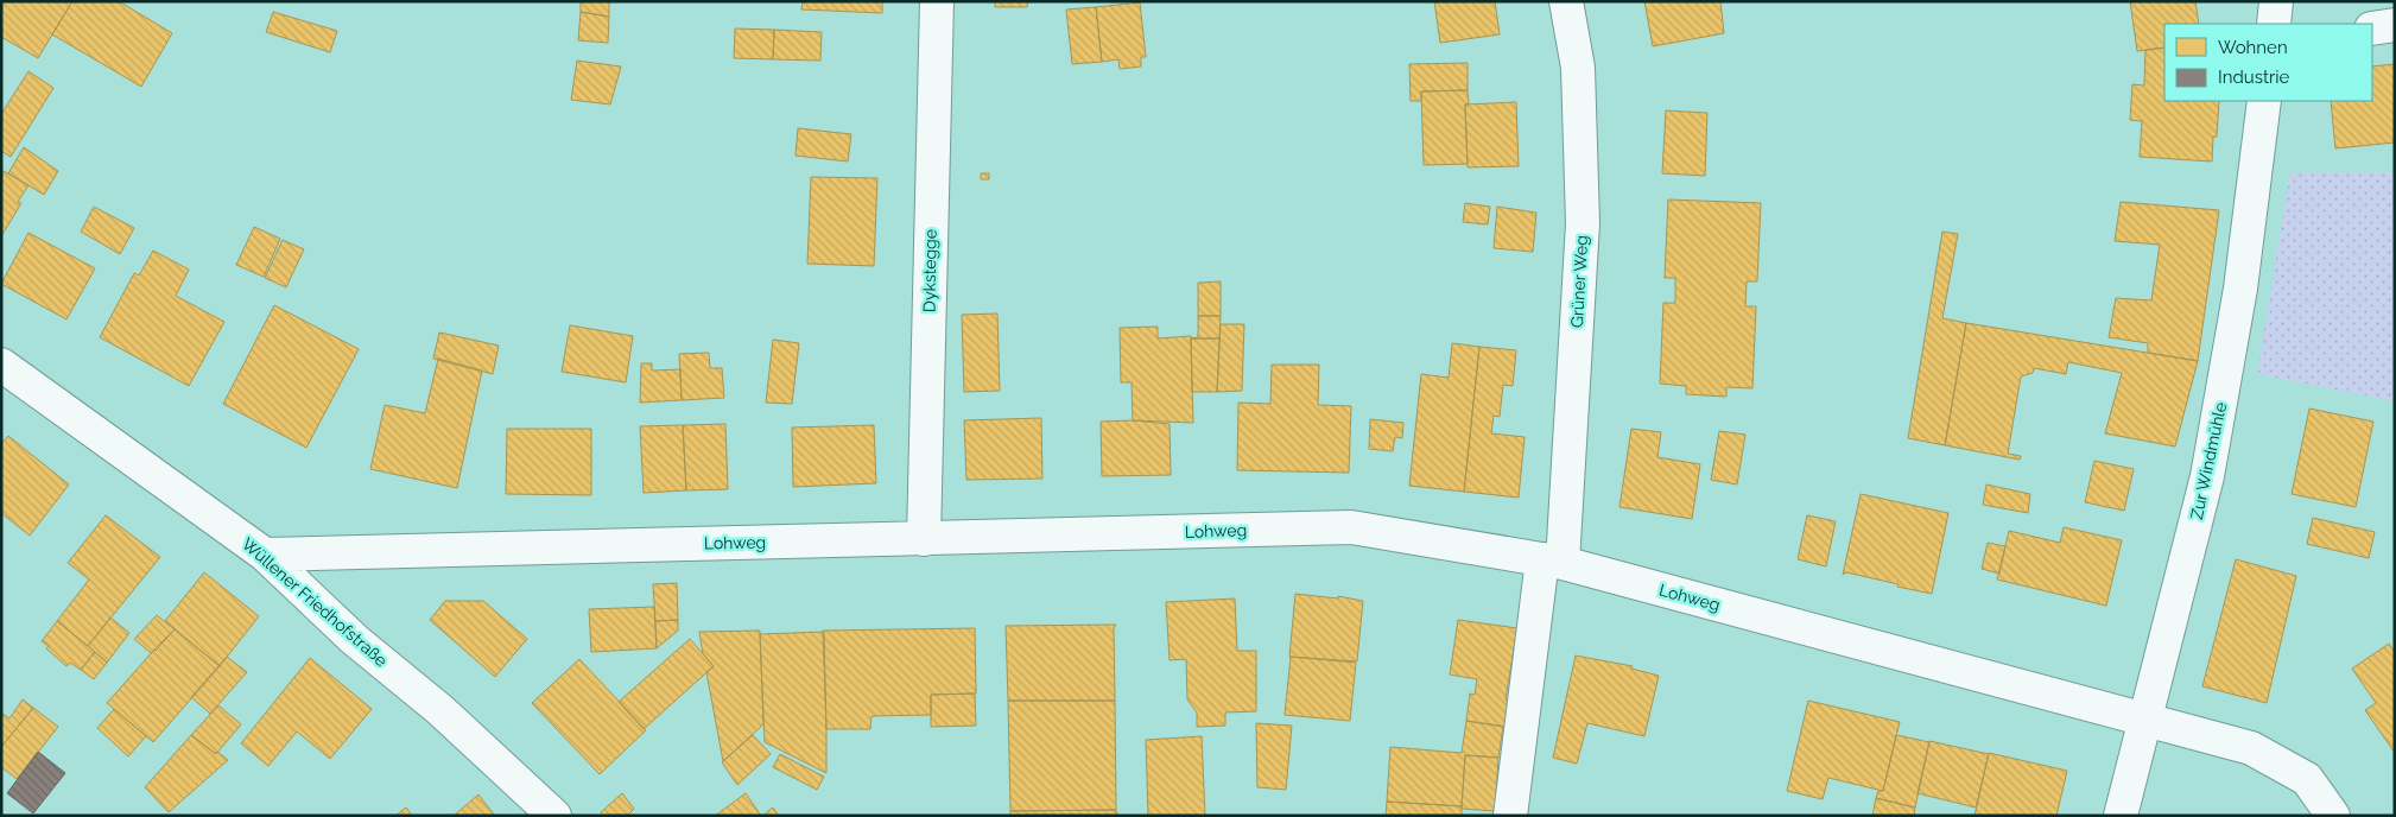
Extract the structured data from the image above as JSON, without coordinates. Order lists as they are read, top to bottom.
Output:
{
  "streets": {
    "street": [
      "Dykstegge",
      "Grüner Weg",
      "Zur Windmühle",
      "Lohweg",
      "Wüllener Friedhofstraße"
    ]
  },
  "crossings": [
    ["Dykstegge", "Lohweg"],
    ["Grüner Weg", "Lohweg"],
    ["Zur Windmühle", "Lohweg"],
    ["Lohweg", "Wüllener Friedhofstraße"]
  ],
  "legend": ["Wohnen", "Industrie"]
}
